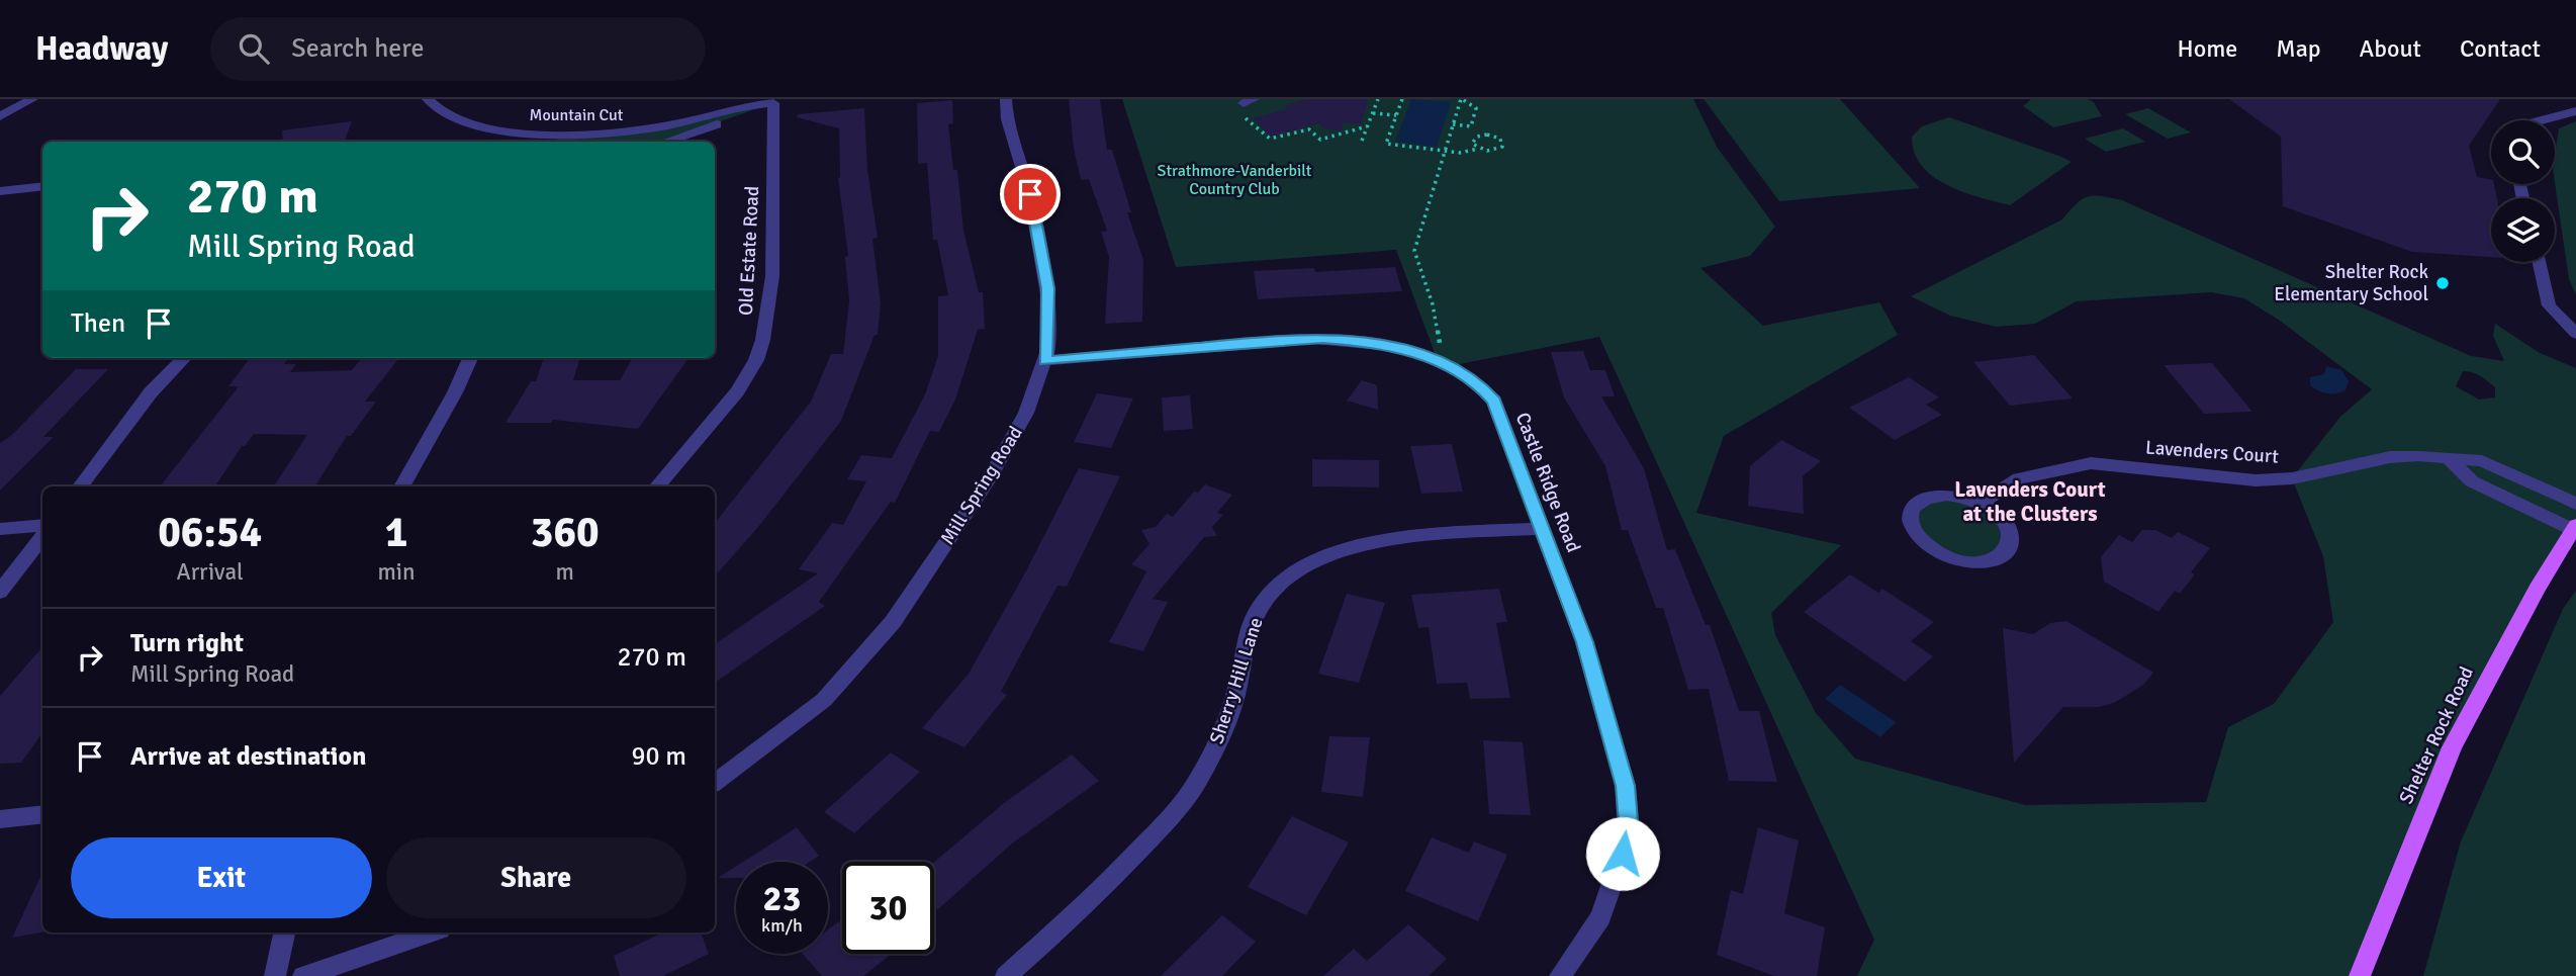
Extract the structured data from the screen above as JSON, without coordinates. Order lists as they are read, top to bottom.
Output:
{
  "streets": {
    "main road": ["Shelter Rock Road"],
    "street": [
      "Mountain Cut",
      "Old Estate Road",
      "Lavenders Court",
      "Castle Ridge Road",
      "Mill Spring Road",
      "Sherry Hill Lane"
    ]
  },
  "crossings": [
    ["Mountain Cut", "Old Estate Road"],
    ["Castle Ridge Road", "Mill Spring Road"],
    ["Castle Ridge Road", "Sherry Hill Lane"]
  ],
  "districts": ["Lavenders Court at the Clusters"],
  "parks": ["Strathmore-Vanderbilt Country Club"],
  "places": ["Shelter Rock Elementary School"],
  "page": {
    "header": "Headway",
    "search": "Search here",
    "nav": [
      "Home",
      "Map",
      "About",
      "Contact"
    ],
    "turn": ["270 m", "Mill Spring Road"],
    "then": "Then",
    "eta": [
      "06:54",
      "Arrival",
      "1",
      "min",
      "360",
      "m"
    ],
    "list": [
      {
        "name": "Turn right",
        "note": "Mill Spring Road",
        "value": "270 m"
      },
      {
        "name": "Arrive at destination",
        "value": "90 m"
      }
    ],
    "buttons": ["Exit", "Share"],
    "speed": "23 km/h",
    "limit": "30"
  }
}
